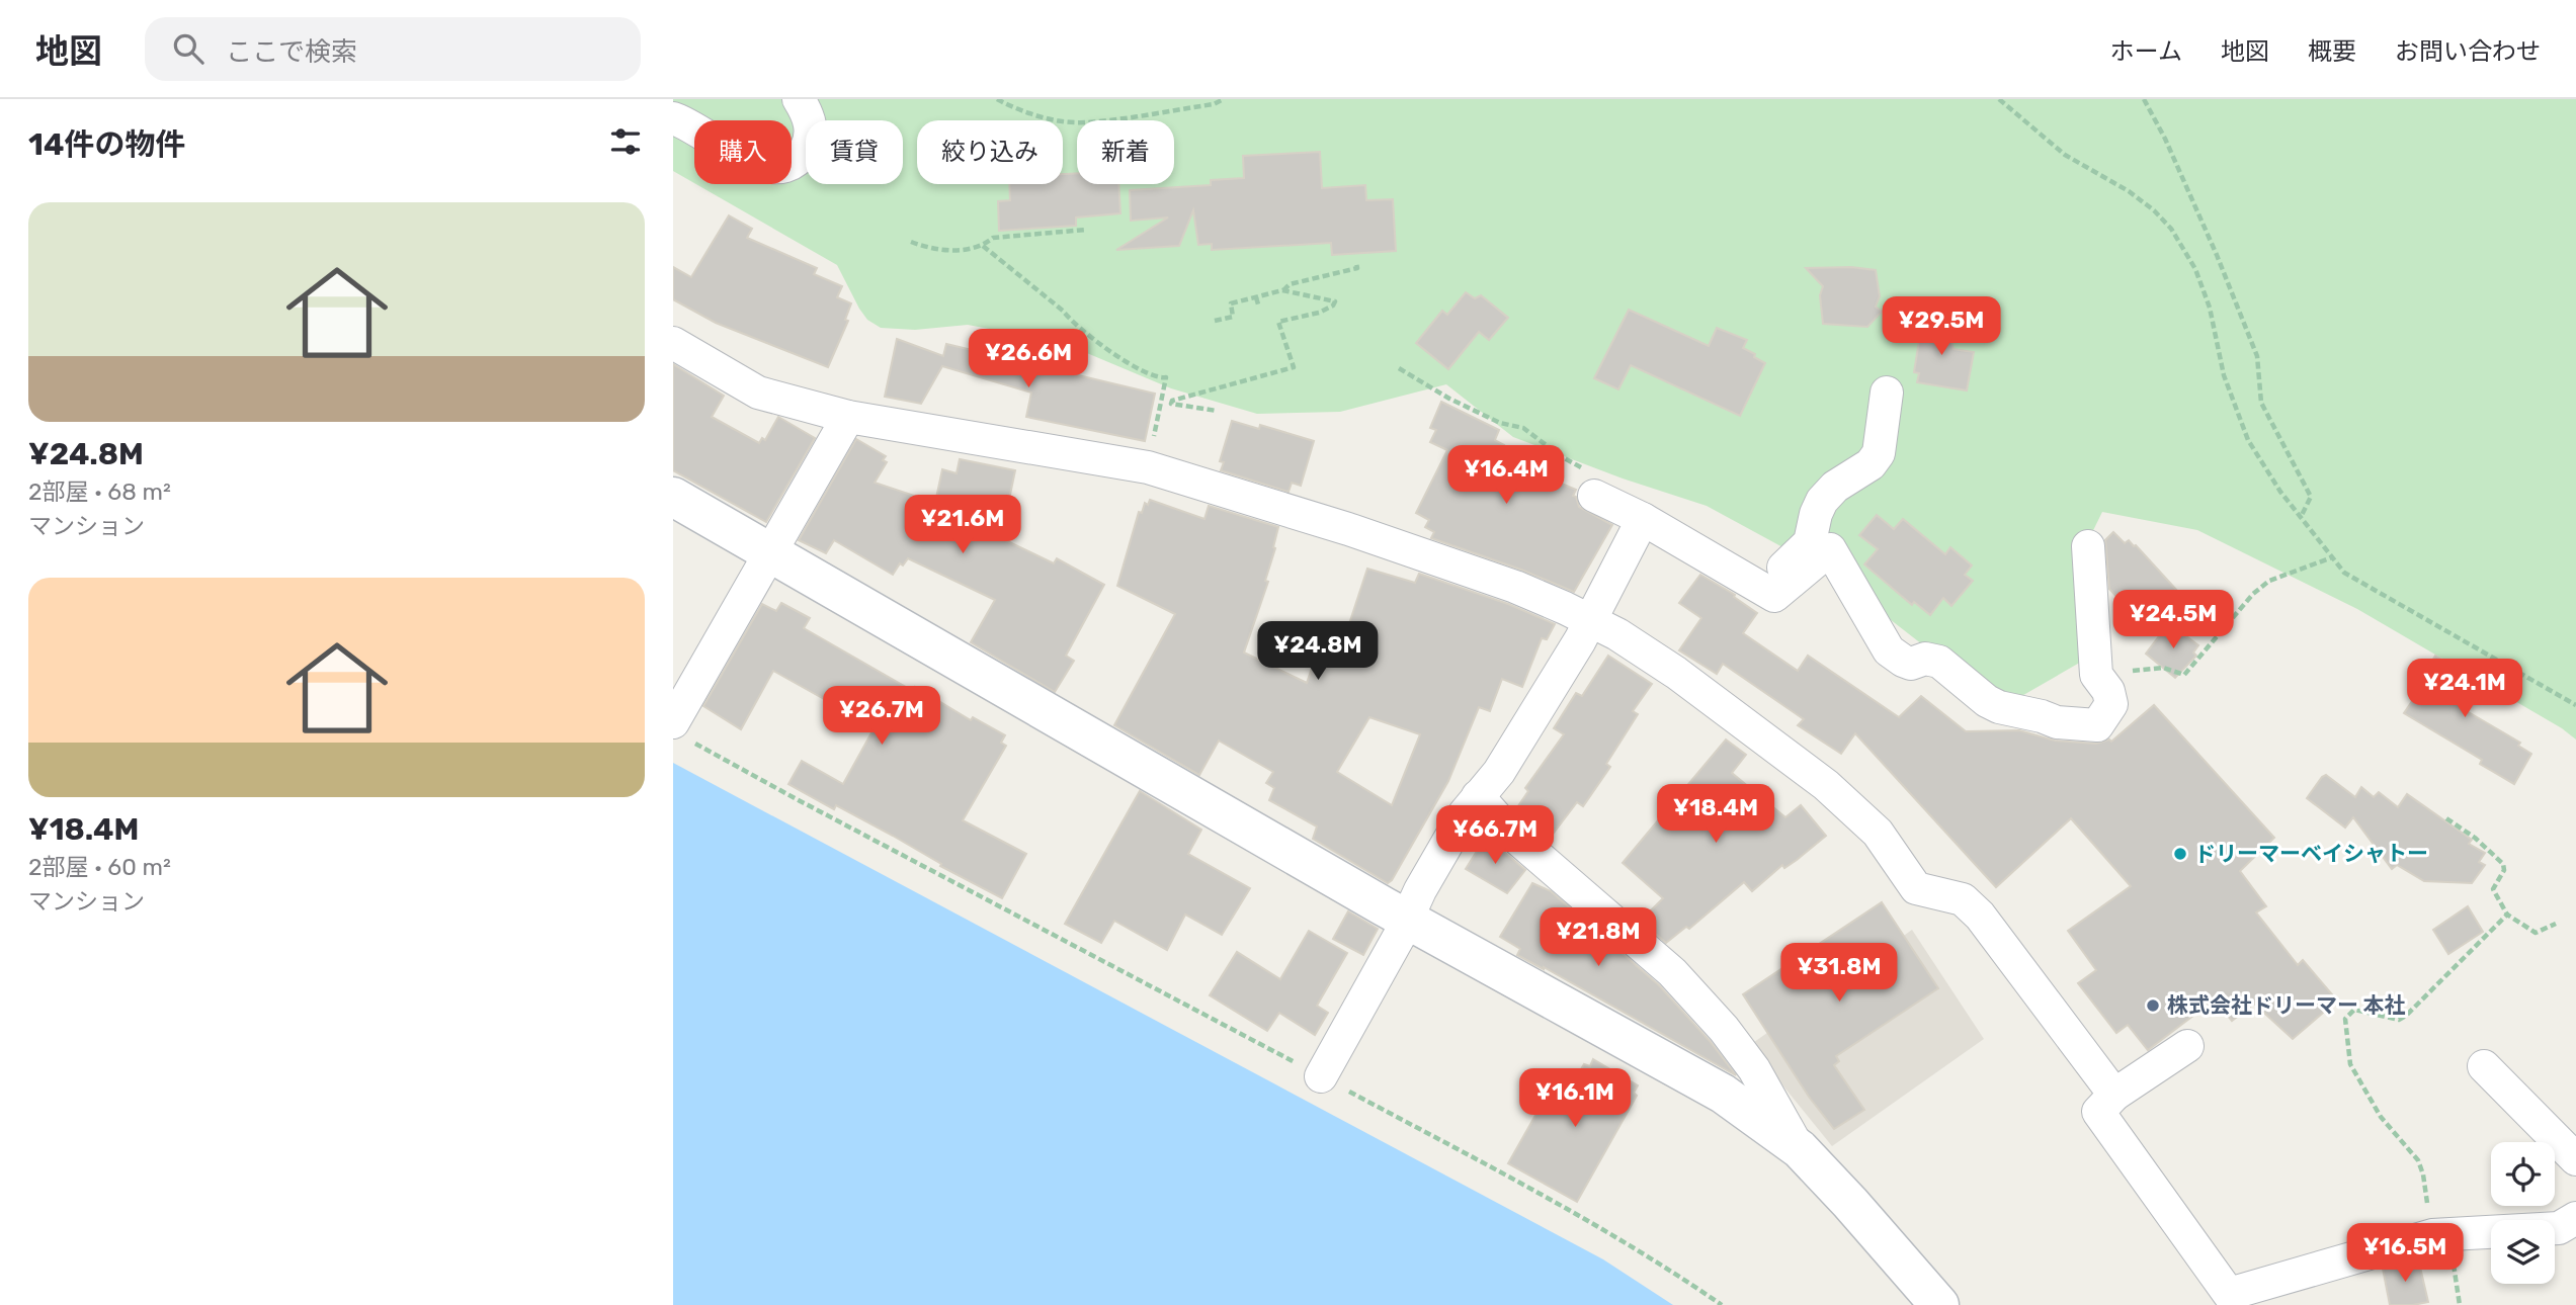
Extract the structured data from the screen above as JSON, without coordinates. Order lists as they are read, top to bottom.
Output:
{
  "places": ["ドリーマーベイシャトー", "株式会社ドリーマー 本社"],
  "page": {
    "header": "地図",
    "search": "ここで検索",
    "nav": [
      "ホーム",
      "地図",
      "概要",
      "お問い合わせ"
    ],
    "heading": "14件の物件",
    "chip": [
      "購入",
      "賃貸",
      "絞り込み",
      "新着"
    ],
    "list": [
      {
        "name": "¥24.8M",
        "note": "2部屋 · 68 m² · マンション"
      },
      {
        "name": "¥18.4M",
        "note": "2部屋 · 60 m² · マンション"
      }
    ],
    "price": [
      "¥29.5M",
      "¥26.6M",
      "¥16.4M",
      "¥21.6M",
      "¥24.5M",
      "¥24.8M",
      "¥24.1M",
      "¥26.7M",
      "¥18.4M",
      "¥66.7M",
      "¥21.8M",
      "¥31.8M",
      "¥16.1M",
      "¥16.5M"
    ]
  }
}
